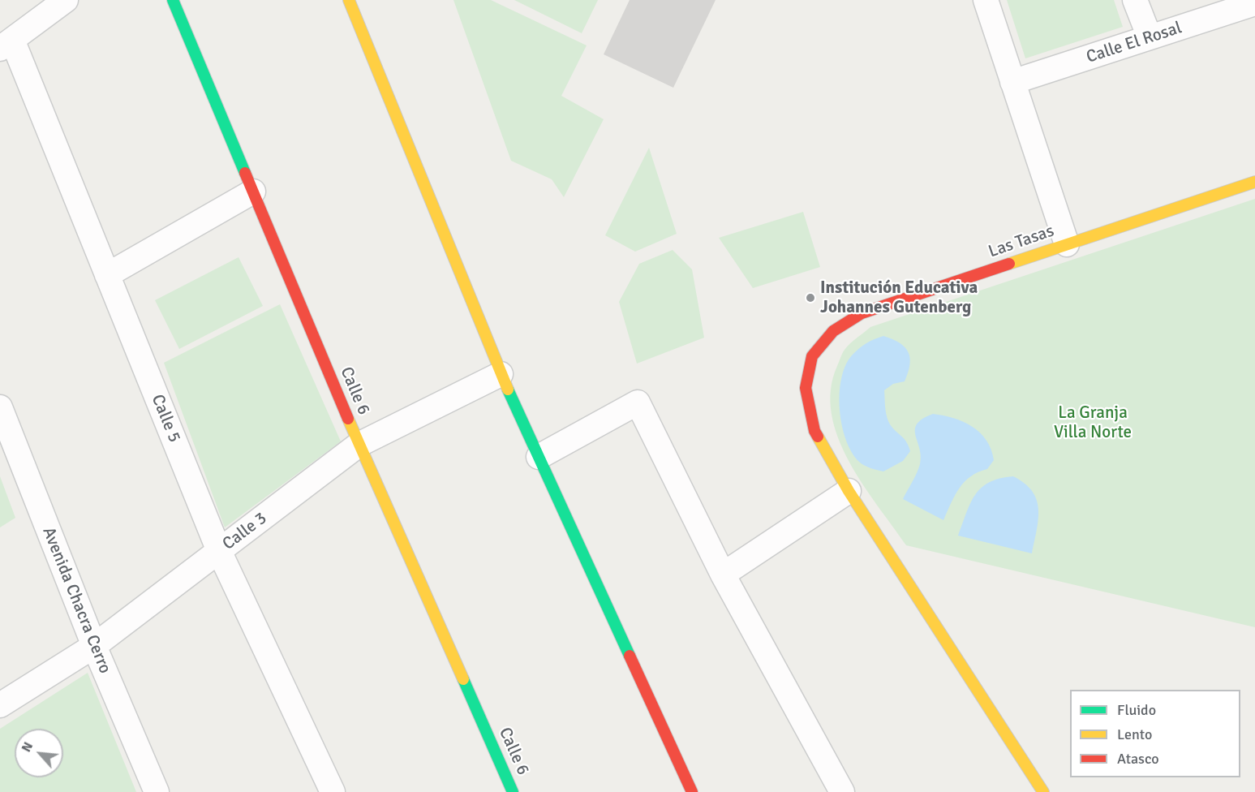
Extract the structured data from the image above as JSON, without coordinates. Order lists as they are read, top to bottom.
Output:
{
  "streets": {
    "street": [
      "Calle El Rosal",
      "Las Tasas",
      "Calle 6",
      "Calle 5",
      "Calle 3",
      "Avenida Chacra Cerro"
    ]
  },
  "crossings": [
    ["Calle 6", "Calle 3"],
    ["Calle 5", "Calle 3"],
    ["Calle 3", "Avenida Chacra Cerro"]
  ],
  "parks": ["La Granja Villa Norte"],
  "places": ["Institución Educativa Johannes Gutenberg"],
  "legend": ["Fluido", "Lento", "Atasco"],
  "north": "top left"
}
